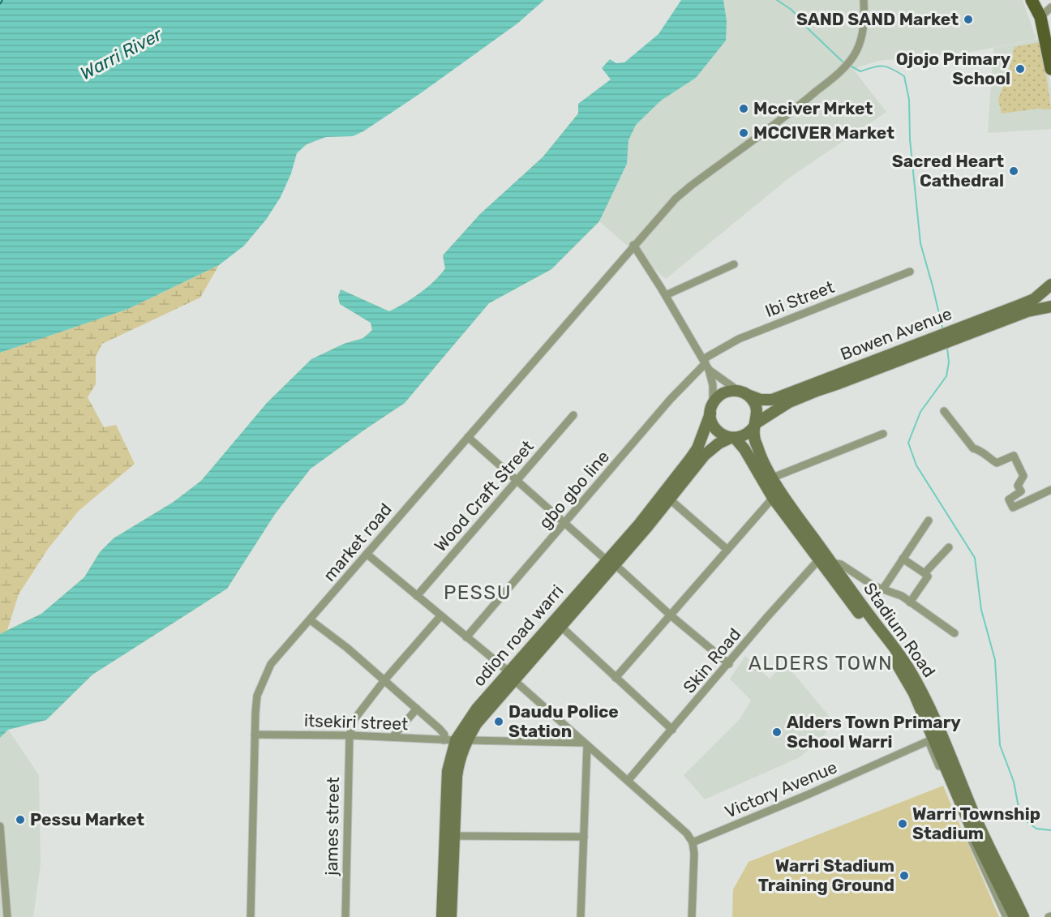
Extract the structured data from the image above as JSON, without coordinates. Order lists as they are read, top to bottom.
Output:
{
  "streets": {
    "main road": ["Bowen Avenue", "Stadium Road", "odion road warri"],
    "street": [
      "Ibi Street",
      "gbo gbo line",
      "Wood Craft Street",
      "market road",
      "Skin Road",
      "itsekiri street",
      "Victory Avenue",
      "james street"
    ]
  },
  "crossings": [
    ["Ibi Street", "gbo gbo line"],
    ["Bowen Avenue", "Stadium Road"],
    ["Bowen Avenue", "odion road warri"],
    ["market road", "itsekiri street"],
    ["Stadium Road", "odion road warri"],
    ["Stadium Road", "Skin Road"],
    ["Stadium Road", "Victory Avenue"],
    ["odion road warri", "itsekiri street"],
    ["itsekiri street", "james street"]
  ],
  "districts": ["PESSU", "ALDERS TOWN"],
  "water": ["Warri River"],
  "places": [
    "SAND SAND Market",
    "Ojojo Primary School",
    "Mcciver Mrket",
    "MCCIVER Market",
    "Sacred Heart Cathedral",
    "Daudu Police Station",
    "Alders Town Primary School Warri",
    "Pessu Market",
    "Warri Township Stadium",
    "Warri Stadium Training Ground"
  ]
}
